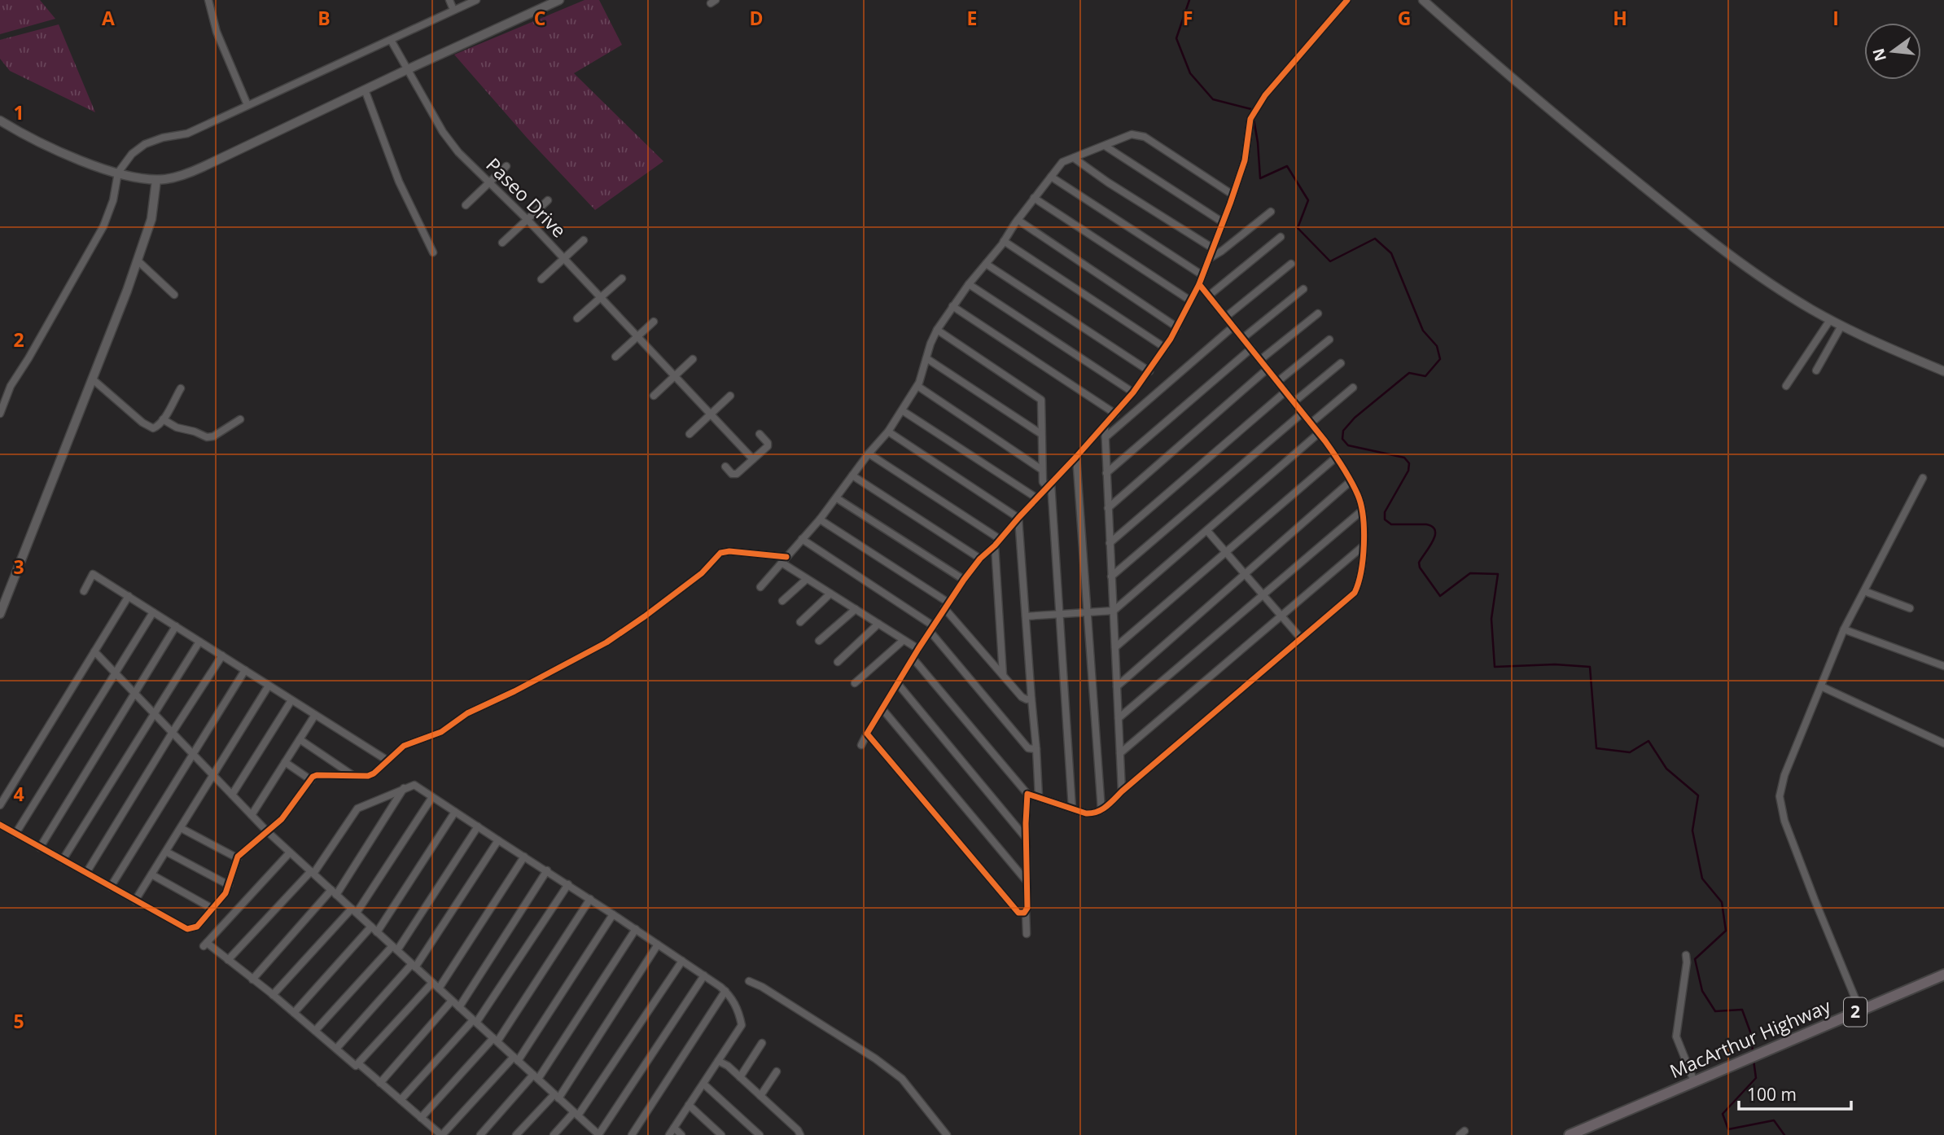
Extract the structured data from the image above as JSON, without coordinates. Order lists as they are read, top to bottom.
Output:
{
  "streets": {
    "highway": ["2", "MacArthur Highway"],
    "street": ["Paseo Drive"]
  },
  "scale_bar": "100 m",
  "north": "left",
  "grid": {
    "columns": [
      "A",
      "B",
      "C",
      "D",
      "E",
      "F",
      "G",
      "H",
      "I"
    ],
    "rows": [
      "1",
      "2",
      "3",
      "4",
      "5"
    ]
  }
}
